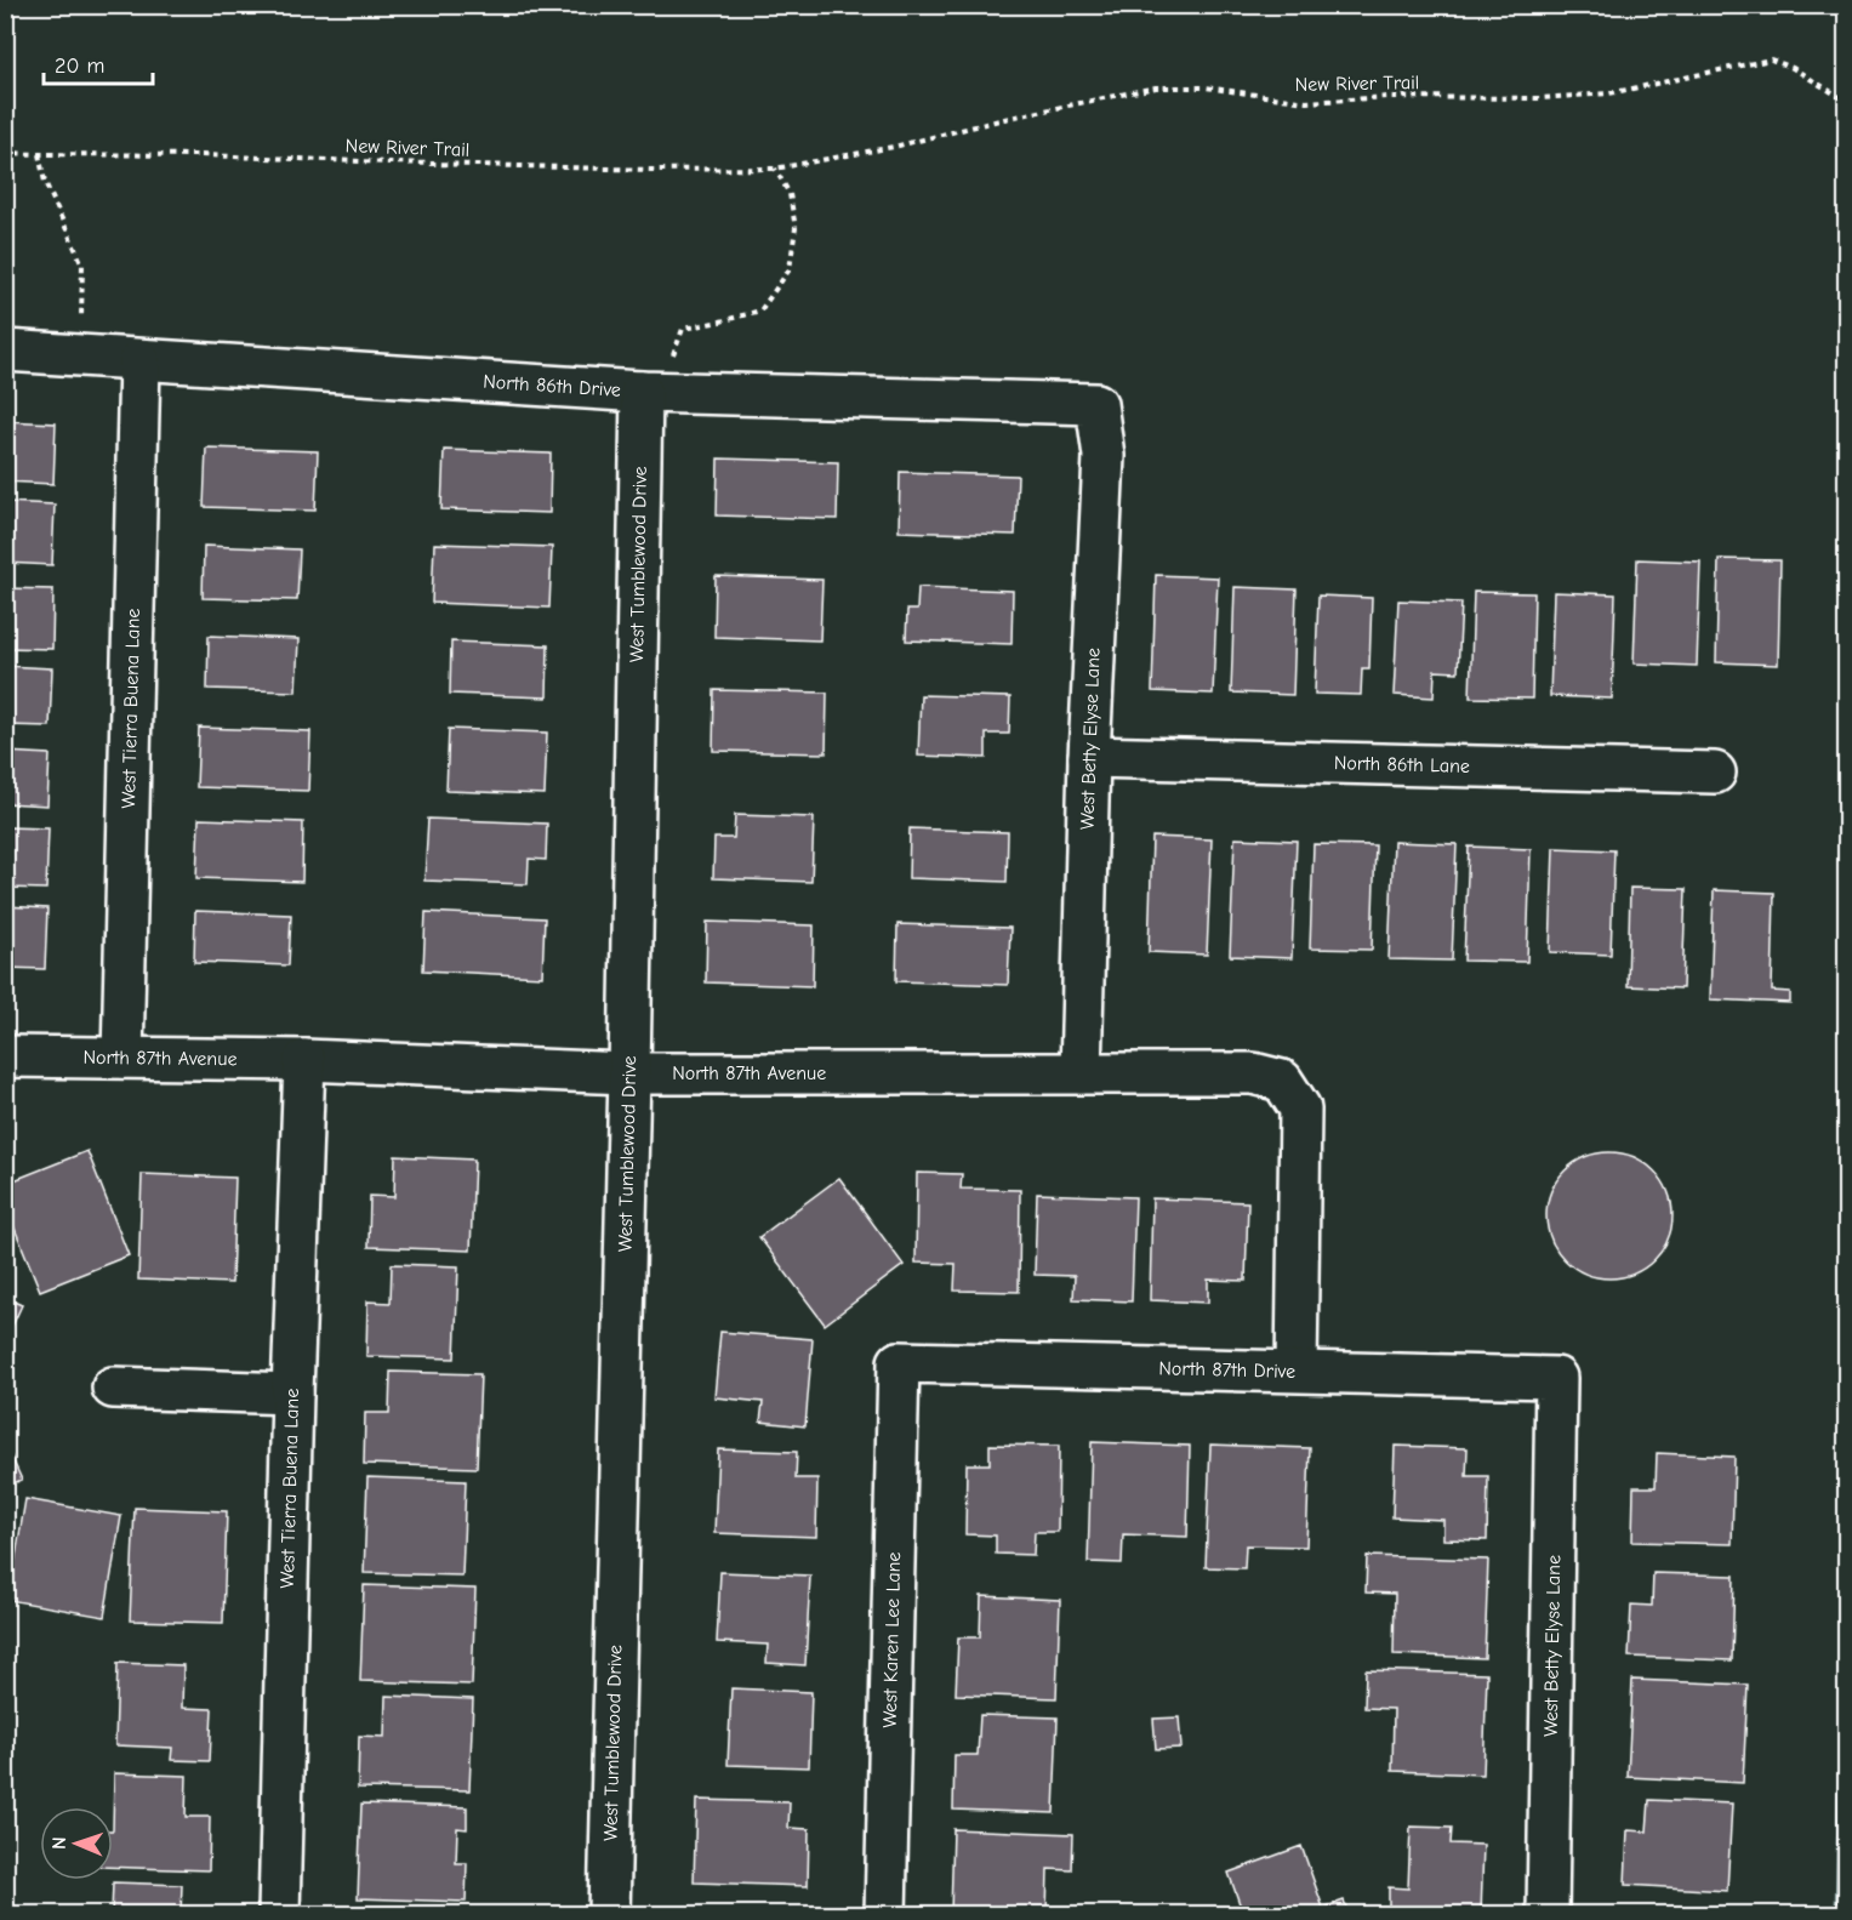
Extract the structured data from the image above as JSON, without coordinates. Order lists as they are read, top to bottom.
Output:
{
  "streets": {
    "street": [
      "North 86th Drive",
      "West Tumblewood Drive",
      "West Tierra Buena Lane",
      "West Betty Elyse Lane",
      "North 86th Lane",
      "North 87th Avenue",
      "North 87th Drive",
      "West Karen Lee Lane"
    ],
    "path": ["New River Trail"]
  },
  "crossings": [
    ["North 86th Drive", "West Tumblewood Drive"],
    ["North 86th Drive", "West Tierra Buena Lane"],
    ["North 86th Drive", "West Betty Elyse Lane"],
    ["West Tumblewood Drive", "North 87th Avenue"],
    ["West Tierra Buena Lane", "North 87th Avenue"],
    ["West Betty Elyse Lane", "North 86th Lane"],
    ["West Betty Elyse Lane", "North 87th Avenue"],
    ["West Betty Elyse Lane", "North 87th Drive"],
    ["North 87th Avenue", "North 87th Drive"],
    ["North 87th Drive", "West Karen Lee Lane"]
  ],
  "scale_bar": "20 m",
  "north": "left"
}
